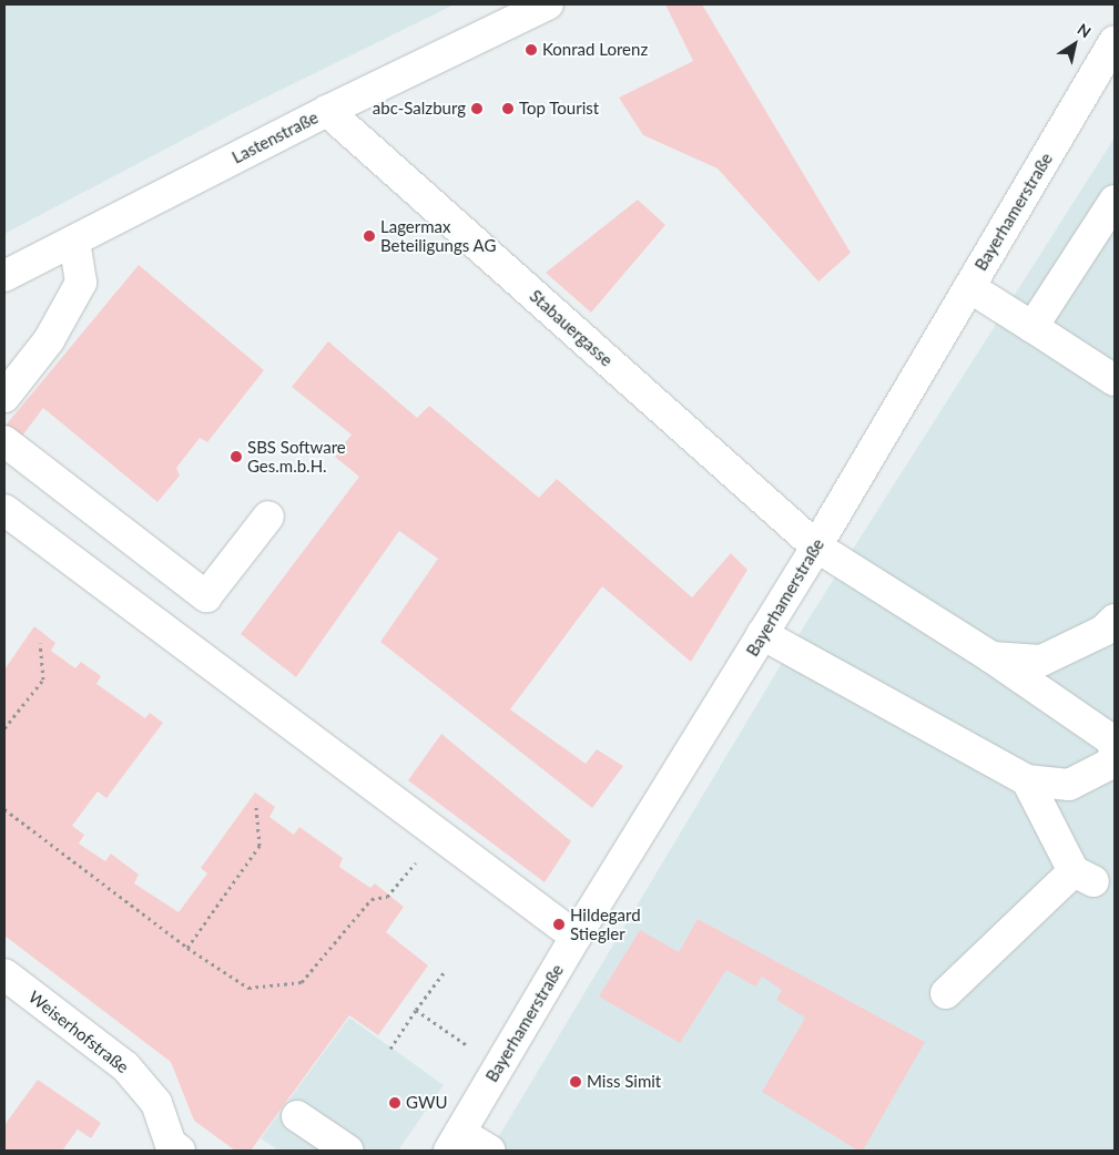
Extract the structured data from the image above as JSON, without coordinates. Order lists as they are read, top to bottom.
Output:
{
  "streets": {
    "street": [
      "Lastenstraße",
      "Bayerhamerstraße",
      "Stabauergasse",
      "Weiserhofstraße"
    ]
  },
  "crossings": [
    ["Lastenstraße", "Stabauergasse"],
    ["Bayerhamerstraße", "Stabauergasse"]
  ],
  "places": [
    "Konrad Lorenz",
    "abc-Salzburg",
    "Top Tourist",
    "Lagermax Beteiligungs AG",
    "SBS Software Ges.m.b.H.",
    "Hildegard Stiegler",
    "Miss Simit",
    "GWU"
  ],
  "north": "top right"
}
